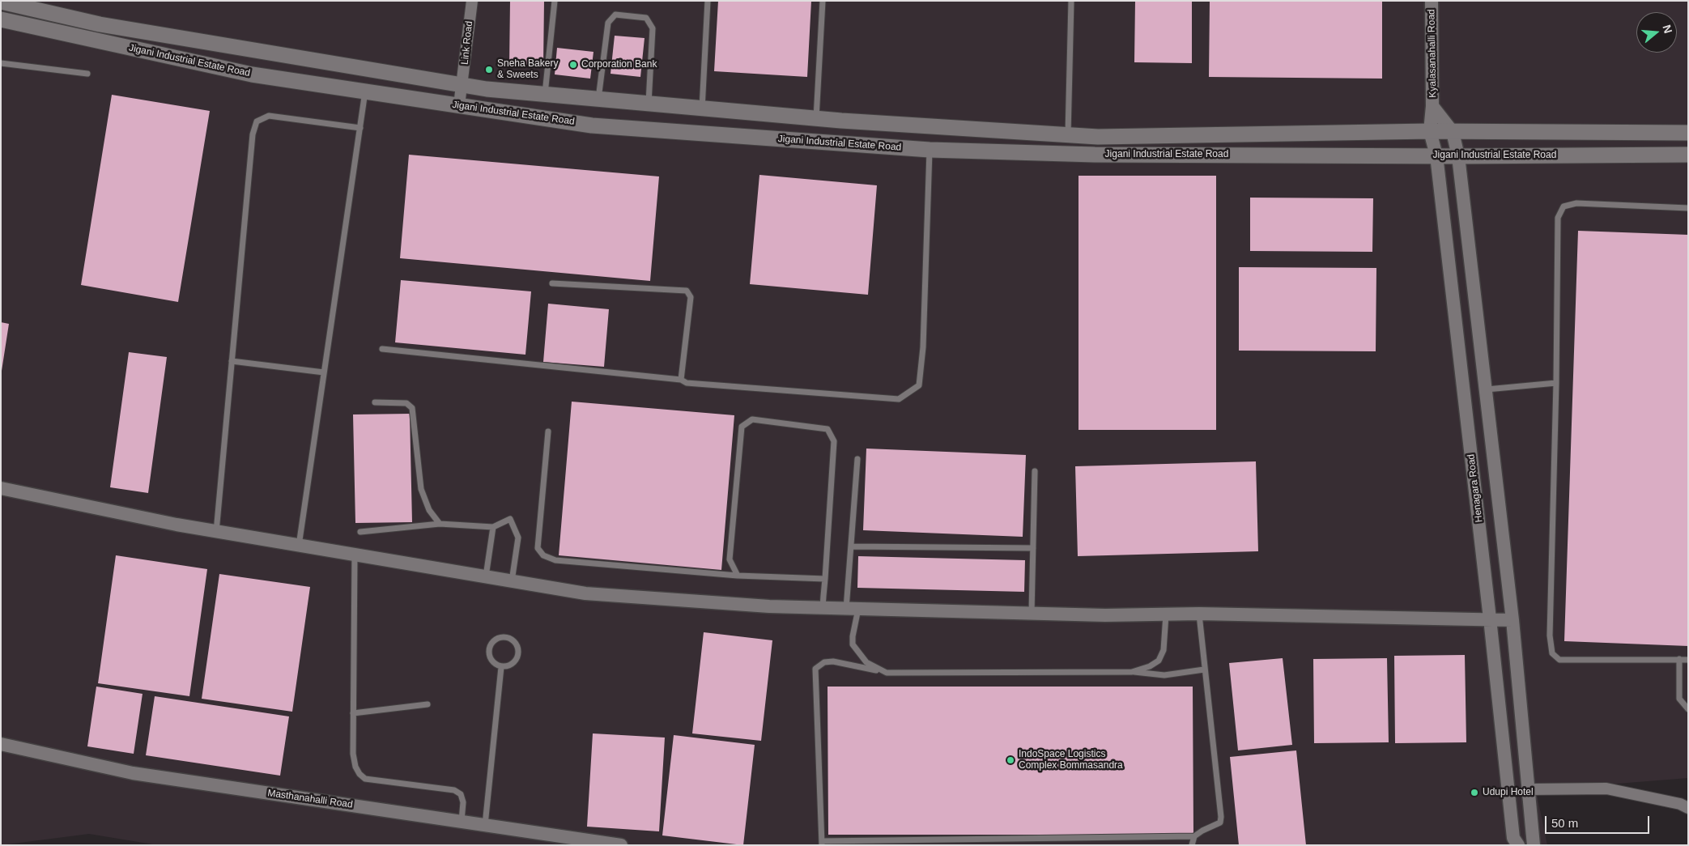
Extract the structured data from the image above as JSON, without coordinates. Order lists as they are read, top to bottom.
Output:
{
  "streets": {
    "main road": ["Jigani Industrial Estate Road"],
    "street": [
      "Link Road",
      "Kyalasanahalli Road",
      "Henagara Road",
      "Masthanahalli Road"
    ]
  },
  "crossings": [
    ["Link Road", "Jigani Industrial Estate Road"],
    ["Kyalasanahalli Road", "Jigani Industrial Estate Road"],
    ["Kyalasanahalli Road", "Henagara Road"],
    ["Jigani Industrial Estate Road", "Henagara Road"]
  ],
  "places": [
    "Corporation Bank",
    "Sneha Bakery & Sweets",
    "IndoSpace Logistics Complex Bommasandra",
    "Udupi Hotel"
  ],
  "scale_bar": "50 m",
  "north": "right"
}
